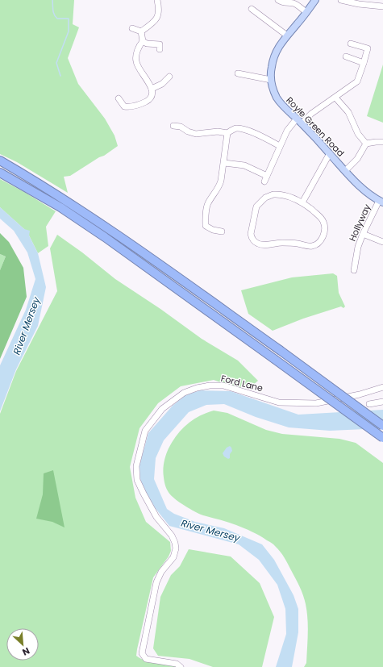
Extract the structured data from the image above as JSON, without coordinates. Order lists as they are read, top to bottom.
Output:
{
  "streets": {
    "main road": ["Royle Green Road"],
    "street": ["Hollyway", "Ford Lane"]
  },
  "crossings": [
    ["Royle Green Road", "Hollyway"]
  ],
  "water": ["River Mersey"],
  "north": "bottom right"
}
